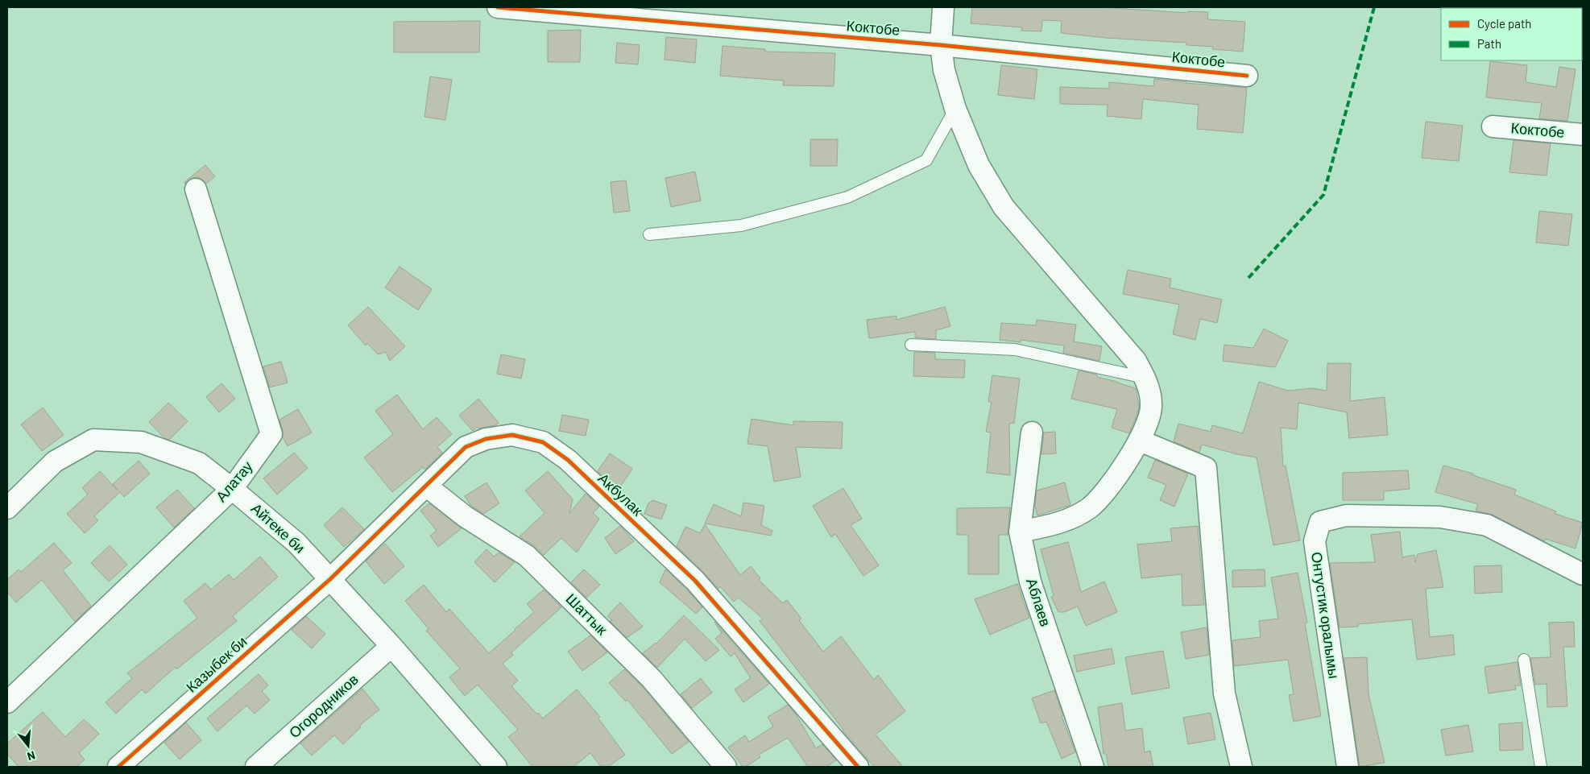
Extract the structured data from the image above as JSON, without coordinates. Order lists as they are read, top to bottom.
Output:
{
  "streets": {
    "street": [
      "Коктобе",
      "Алатау",
      "Акбулак",
      "Айтеке би",
      "Аблаев",
      "Шаттык",
      "Онтустик оралымы",
      "Казыбек би",
      "Огородников"
    ]
  },
  "crossings": [
    ["Алатау", "Айтеке би"],
    ["Акбулак", "Айтеке би"],
    ["Акбулак", "Шаттык"],
    ["Акбулак", "Казыбек би"],
    ["Айтеке би", "Казыбек би"],
    ["Айтеке би", "Огородников"]
  ],
  "legend": ["Cycle path", "Path"],
  "north": "bottom"
}
